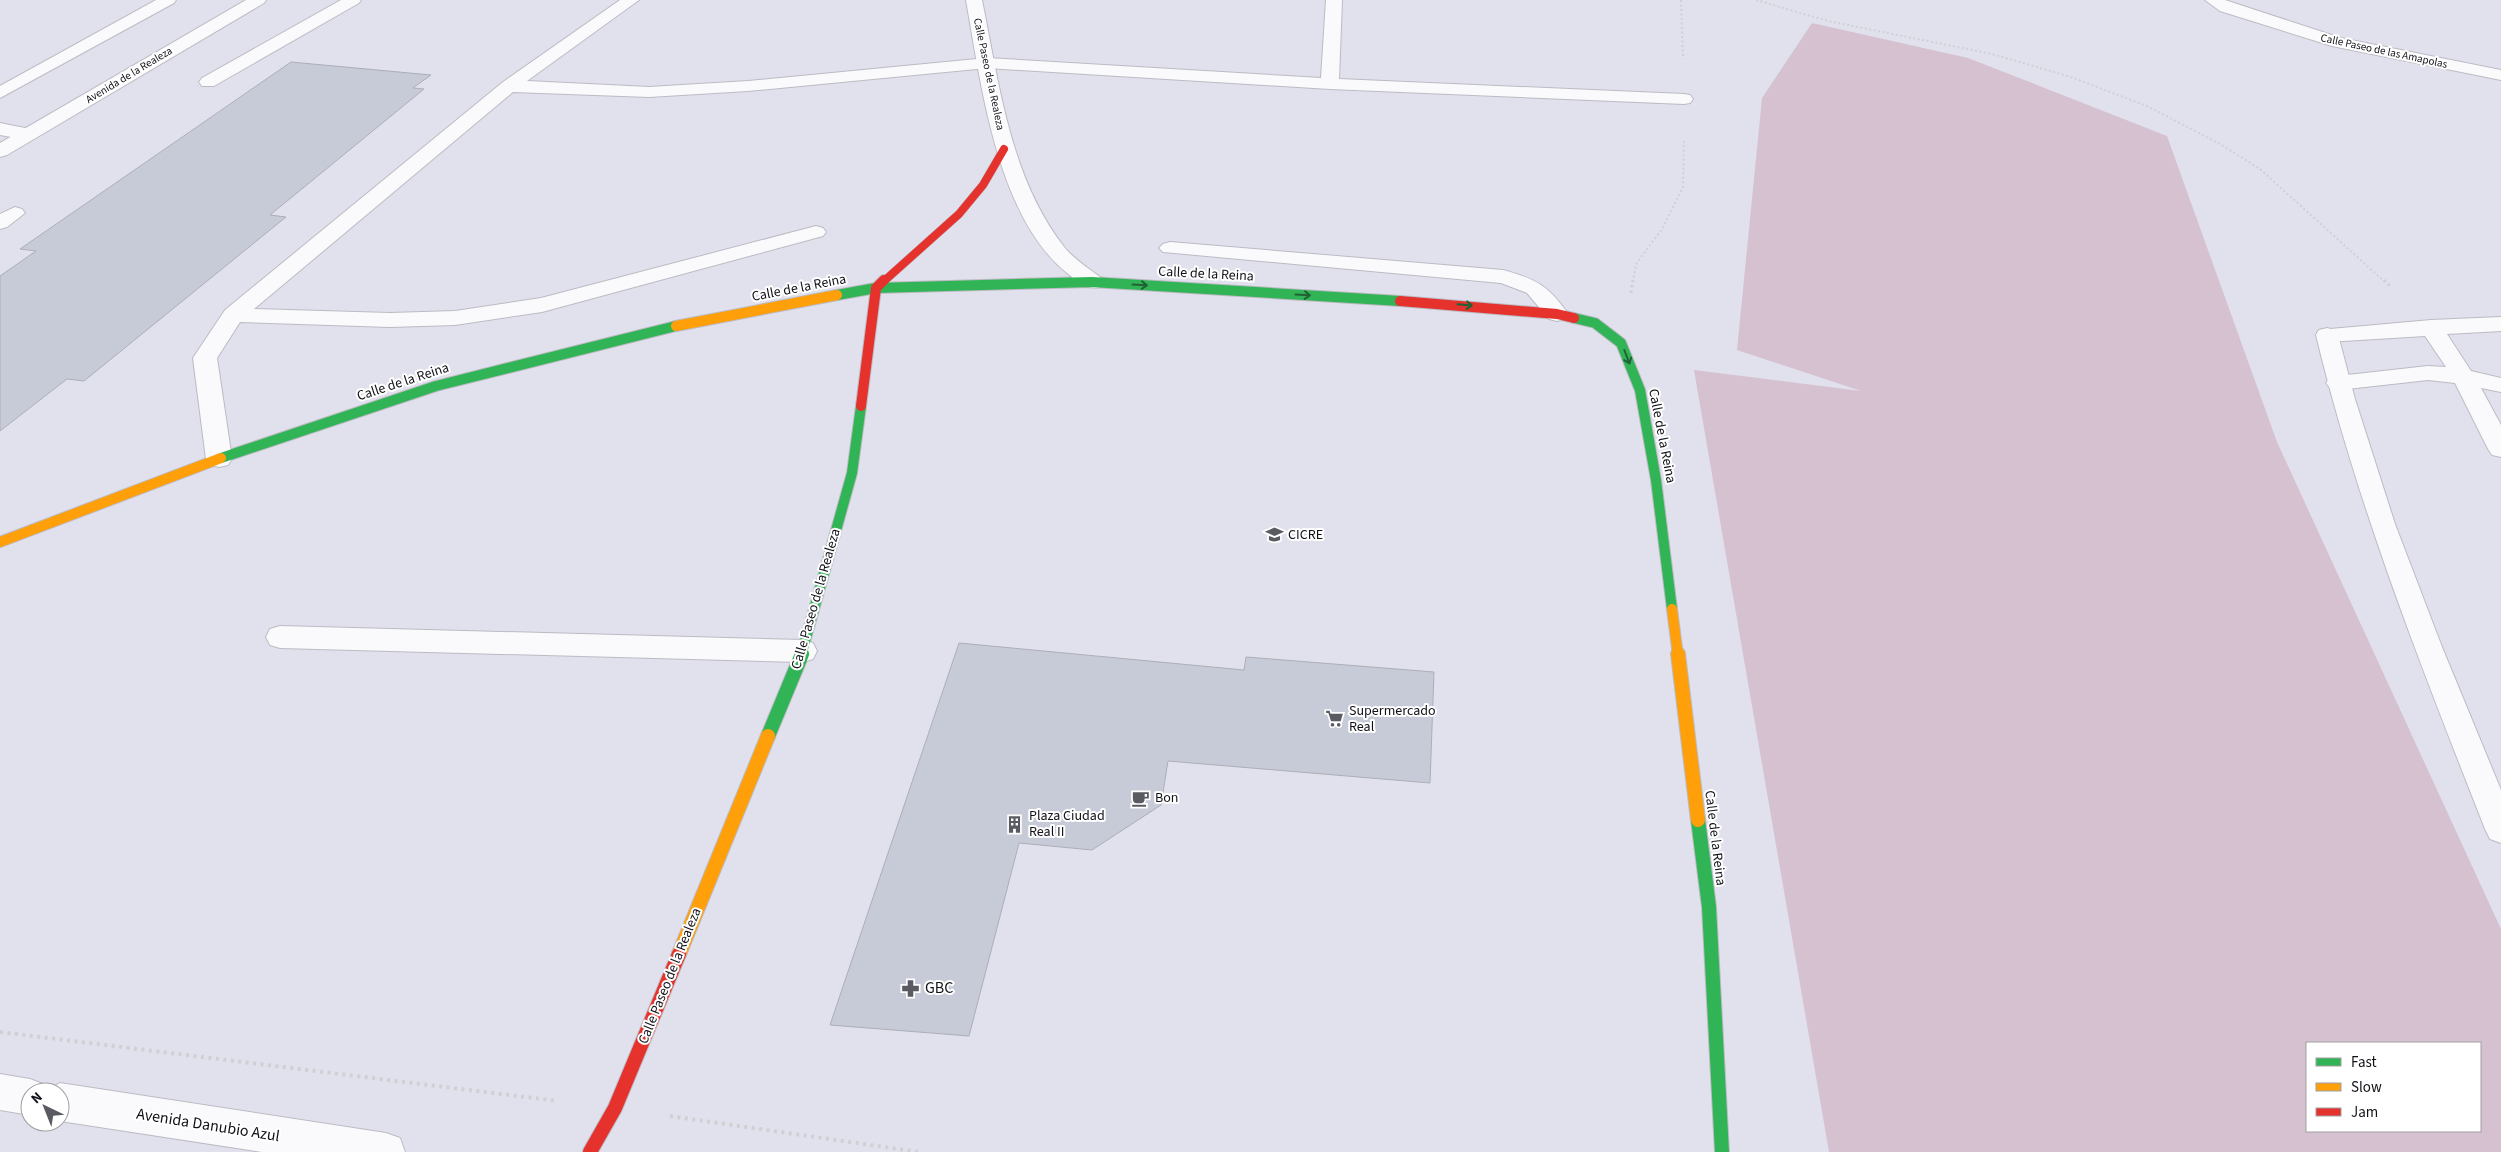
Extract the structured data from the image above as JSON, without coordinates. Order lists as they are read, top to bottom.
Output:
{
  "streets": {
    "street": [
      "Calle Paseo de las Amapolas",
      "Calle Paseo de la Realeza",
      "Avenida de la Realeza",
      "Calle de la Reina",
      "Avenida Danubio Azul"
    ]
  },
  "crossings": [
    ["Calle Paseo de la Realeza", "Calle de la Reina"]
  ],
  "places": {
    "school or university": ["CICRE"],
    "supermarket": ["Supermercado Real"],
    "cafe": ["Bon"],
    "building": ["Plaza Ciudad Real II"],
    "pharmacy": ["GBC"]
  },
  "legend": ["Fast", "Slow", "Jam"],
  "north": "top left"
}
